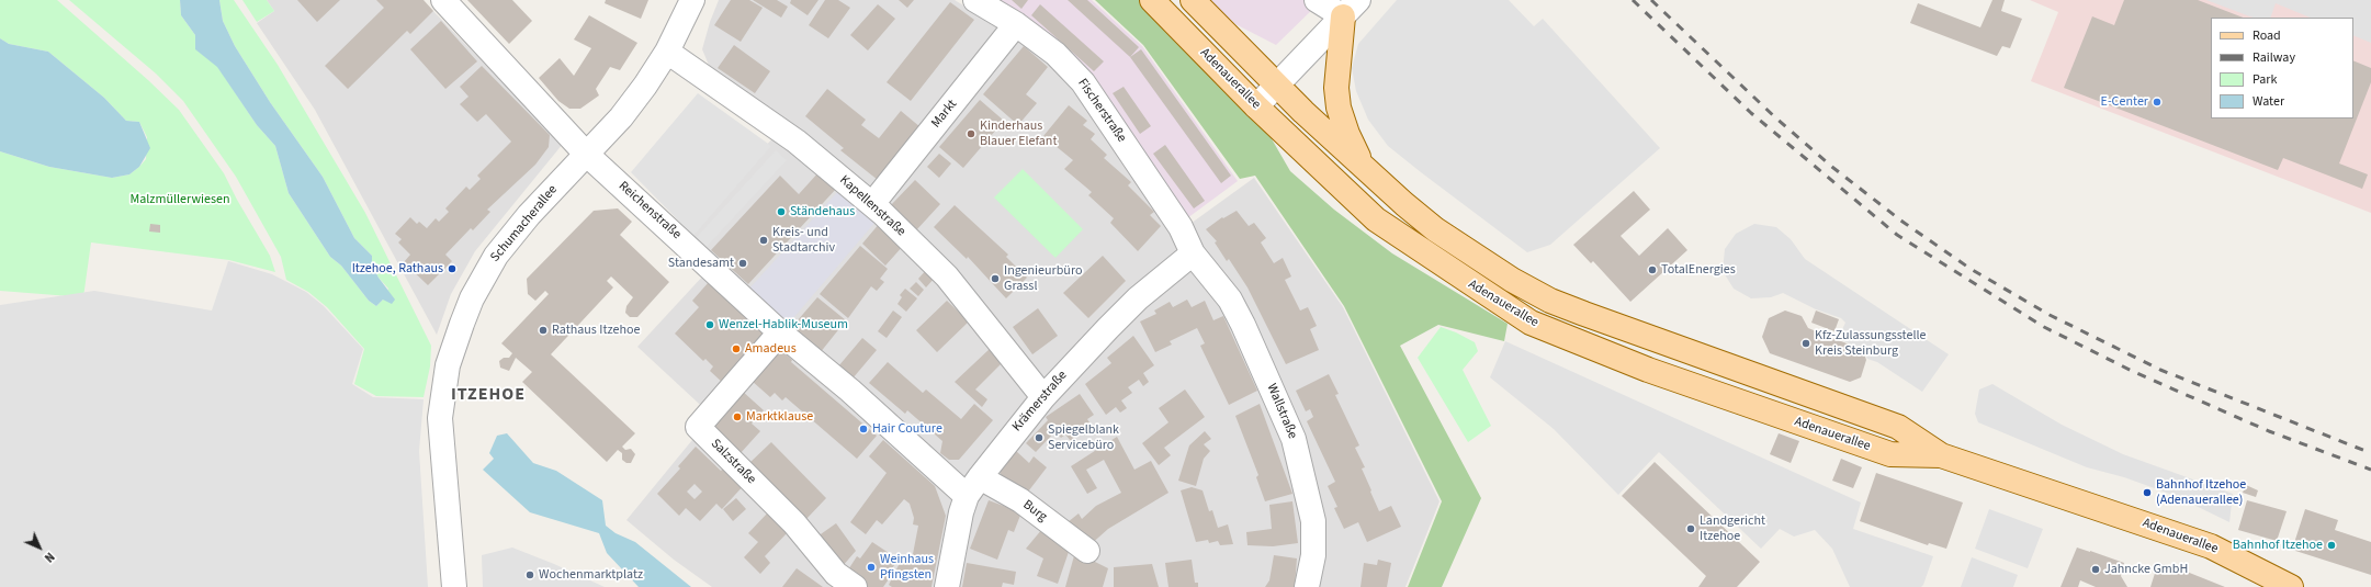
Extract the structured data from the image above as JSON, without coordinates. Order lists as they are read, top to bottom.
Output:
{
  "streets": {
    "main road": ["Adenauerallee"],
    "street": [
      "Fischerstraße",
      "Markt",
      "Kapellenstraße",
      "Reichenstraße",
      "Schumacherallee",
      "Krämerstraße",
      "Wallstraße",
      "Salzstraße",
      "Burg"
    ]
  },
  "crossings": [
    ["Fischerstraße", "Markt"],
    ["Fischerstraße", "Krämerstraße"],
    ["Fischerstraße", "Wallstraße"],
    ["Markt", "Kapellenstraße"],
    ["Kapellenstraße", "Schumacherallee"],
    ["Kapellenstraße", "Krämerstraße"],
    ["Reichenstraße", "Schumacherallee"],
    ["Reichenstraße", "Krämerstraße"],
    ["Reichenstraße", "Salzstraße"],
    ["Reichenstraße", "Burg"],
    ["Krämerstraße", "Wallstraße"],
    ["Krämerstraße", "Burg"]
  ],
  "districts": ["ITZEHOE"],
  "parks": ["Malzmüllerwiesen"],
  "places": [
    "E-Center",
    "Kinderhaus Blauer Elefant",
    "Ständehaus",
    "Kreis- und Stadtarchiv",
    "Standesamt",
    "Itzehoe, Rathaus",
    "TotalEnergies",
    "Ingenieurbüro Grassl",
    "Wenzel-Hablik-Museum",
    "Rathaus Itzehoe",
    "Kfz-Zulassungsstelle Kreis Steinburg",
    "Amadeus",
    "Marktklause",
    "Hair Couture",
    "Spiegelblank Servicebüro",
    "Bahnhof Itzehoe (Adenauerallee)",
    "Landgericht Itzehoe",
    "Bahnhof Itzehoe",
    "Weinhaus Pfingsten",
    "Jahncke GmbH",
    "Wochenmarktplatz"
  ],
  "legend": [
    "Road",
    "Railway",
    "Park",
    "Water"
  ],
  "north": "bottom right"
}
